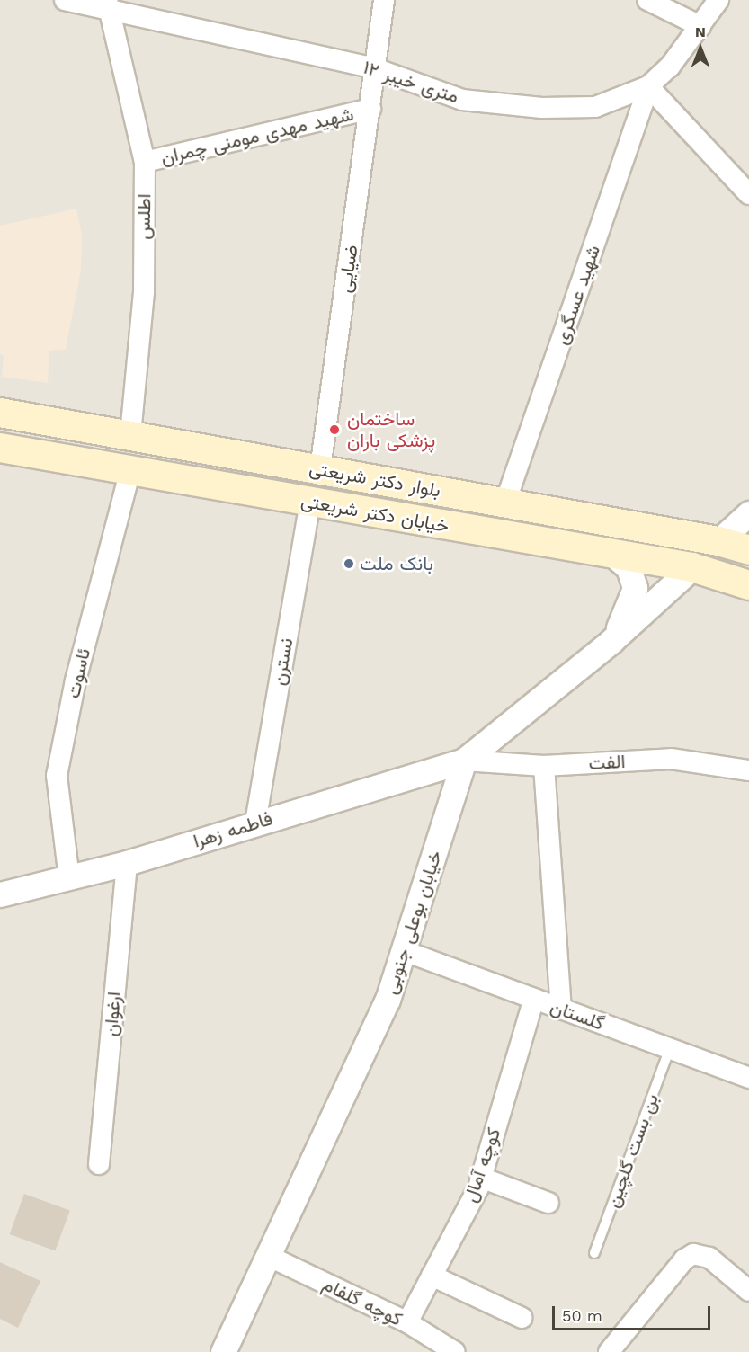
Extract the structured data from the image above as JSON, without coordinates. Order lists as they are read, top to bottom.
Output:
{
  "streets": {
    "main road": ["بلوار دکتر شریعتی", "خیابان دکتر شریعتی"],
    "street": [
      "۱۲ متری خیبر",
      "شهید مهدی مومنی چمران",
      "اطلس",
      "ضیایی",
      "شهید عسگری",
      "نسترن",
      "ئاسوت",
      "الفت",
      "فاطمه زهرا",
      "خیابان بوعلی جنوبی",
      "ارغوان",
      "گلستان",
      "کوچه آمال",
      "کوچه گلفام"
    ],
    "lane": ["بن بست گلچین"]
  },
  "crossings": [
    ["۱۲ متری خیبر", "اطلس"],
    ["۱۲ متری خیبر", "ضیایی"],
    ["۱۲ متری خیبر", "شهید عسگری"],
    ["شهید مهدی مومنی چمران", "اطلس"],
    ["شهید مهدی مومنی چمران", "ضیایی"],
    ["اطلس", "بلوار دکتر شریعتی"],
    ["ضیایی", "بلوار دکتر شریعتی"],
    ["شهید عسگری", "بلوار دکتر شریعتی"],
    ["خیابان دکتر شریعتی", "نسترن"],
    ["خیابان دکتر شریعتی", "ئاسوت"],
    ["نسترن", "فاطمه زهرا"],
    ["ئاسوت", "فاطمه زهرا"],
    ["الفت", "فاطمه زهرا"],
    ["الفت", "خیابان بوعلی جنوبی"],
    ["فاطمه زهرا", "خیابان بوعلی جنوبی"],
    ["فاطمه زهرا", "ارغوان"],
    ["خیابان بوعلی جنوبی", "گلستان"],
    ["خیابان بوعلی جنوبی", "کوچه گلفام"],
    ["گلستان", "بن بست گلچین"],
    ["گلستان", "کوچه آمال"],
    ["کوچه آمال", "کوچه گلفام"]
  ],
  "places": ["ساختمان پزشکی باران", "بانک ملت"],
  "scale_bar": "50 m",
  "north": "top"
}
